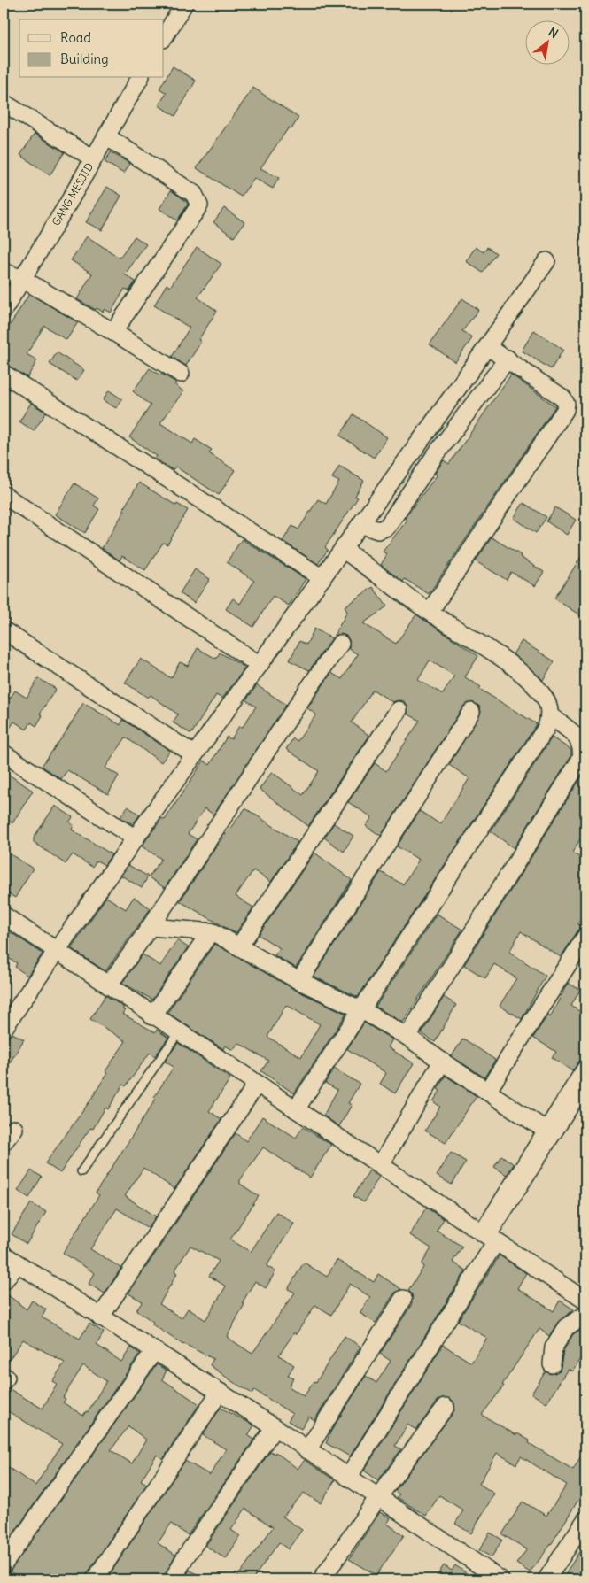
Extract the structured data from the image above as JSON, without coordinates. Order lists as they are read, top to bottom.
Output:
{
  "streets": {
    "street": ["GANG MESJID"]
  },
  "legend": ["Road", "Building"],
  "north": "top right"
}
